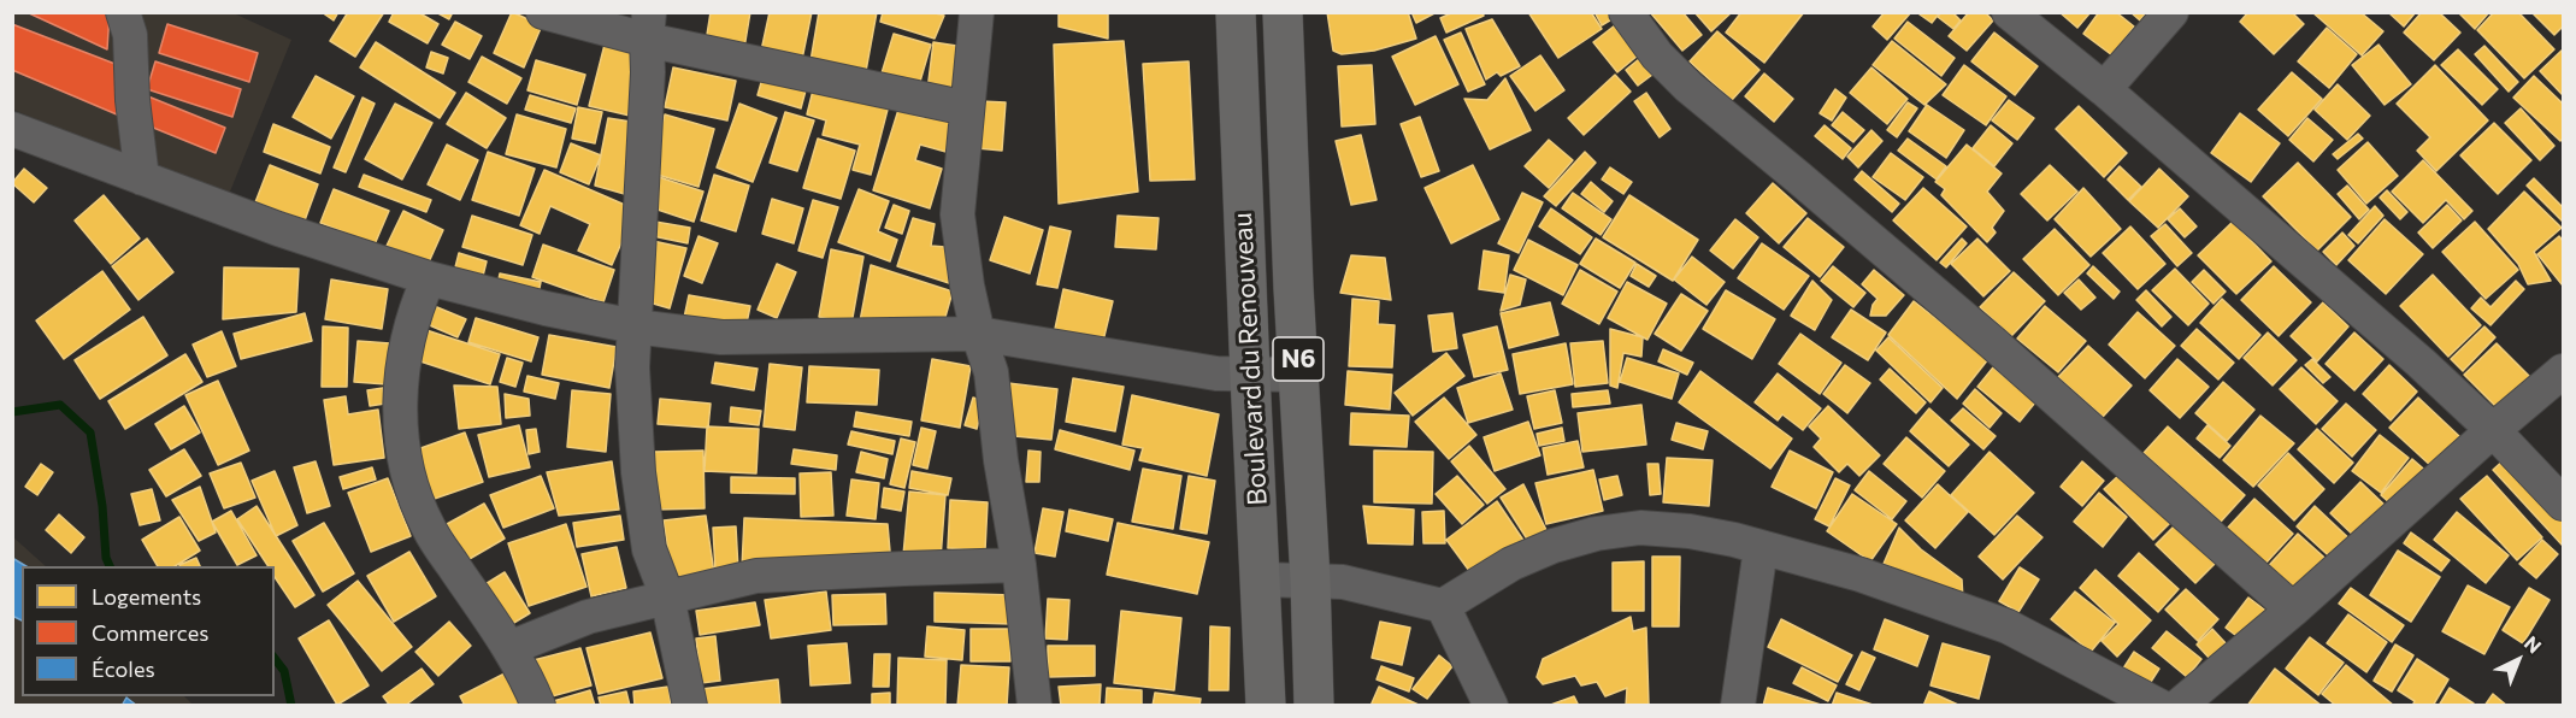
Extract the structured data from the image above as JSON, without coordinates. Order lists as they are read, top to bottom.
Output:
{
  "streets": {
    "highway": ["Boulevard du Renouveau", "N6"]
  },
  "legend": ["Logements", "Commerces", "Écoles"],
  "north": "top right"
}
